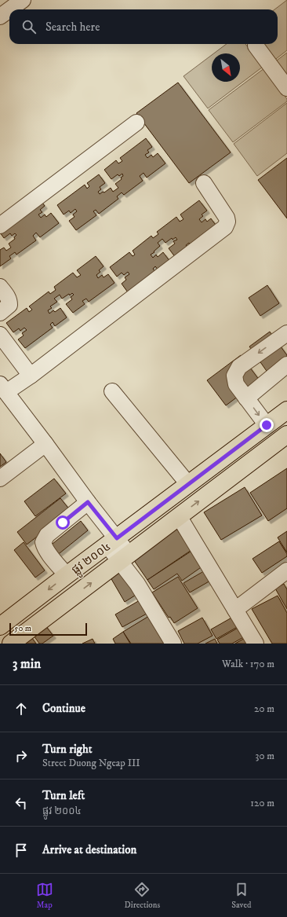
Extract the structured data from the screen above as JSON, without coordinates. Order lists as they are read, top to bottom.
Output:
{
  "streets": {
    "main road": ["ផ្លូវ ២០០៤"]
  },
  "scale_bar": "50 m",
  "north": "bottom right",
  "page": {
    "search": "Search here",
    "scale": "50 m",
    "heading": ["3 min", "Walk · 170 m"],
    "list": [
      ["Continue", "20 m"],
      ["Turn right", "Street Duong Ngeap III", "30 m"],
      ["Turn left", "ផ្លូវ ២០០៤", "120 m"],
      "Arrive at destination"
    ],
    "nav": ["Map", "Directions", "Saved"]
  }
}
